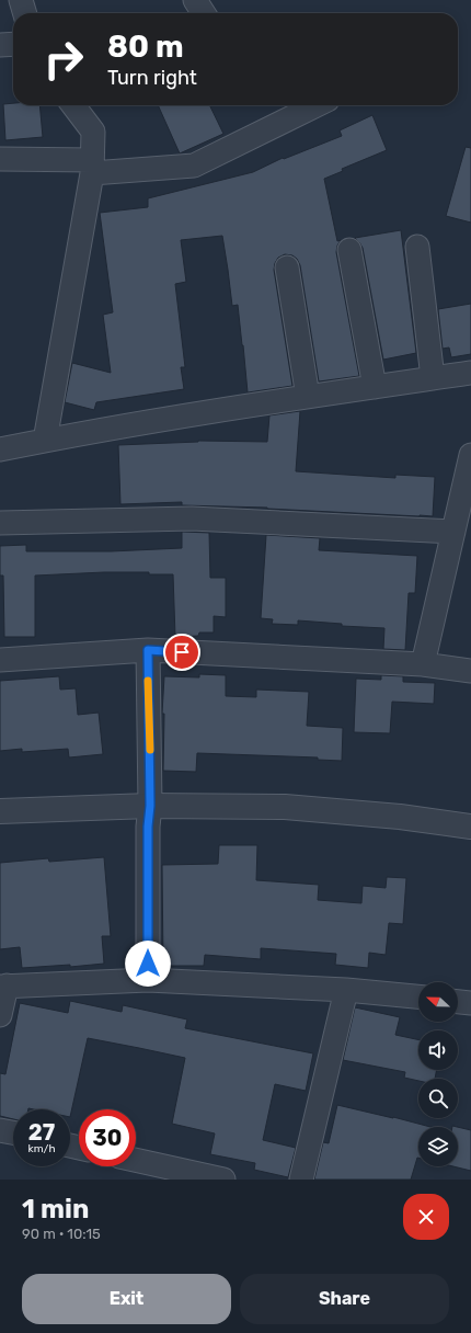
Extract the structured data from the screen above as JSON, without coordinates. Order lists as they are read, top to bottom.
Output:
{
  "north": "left",
  "page": {
    "turn": ["80 m", "Turn right"],
    "speed": "27 km/h",
    "limit": "30",
    "heading": ["1 min", "90 m · 10:15"],
    "buttons": ["Exit", "Share"]
  }
}
